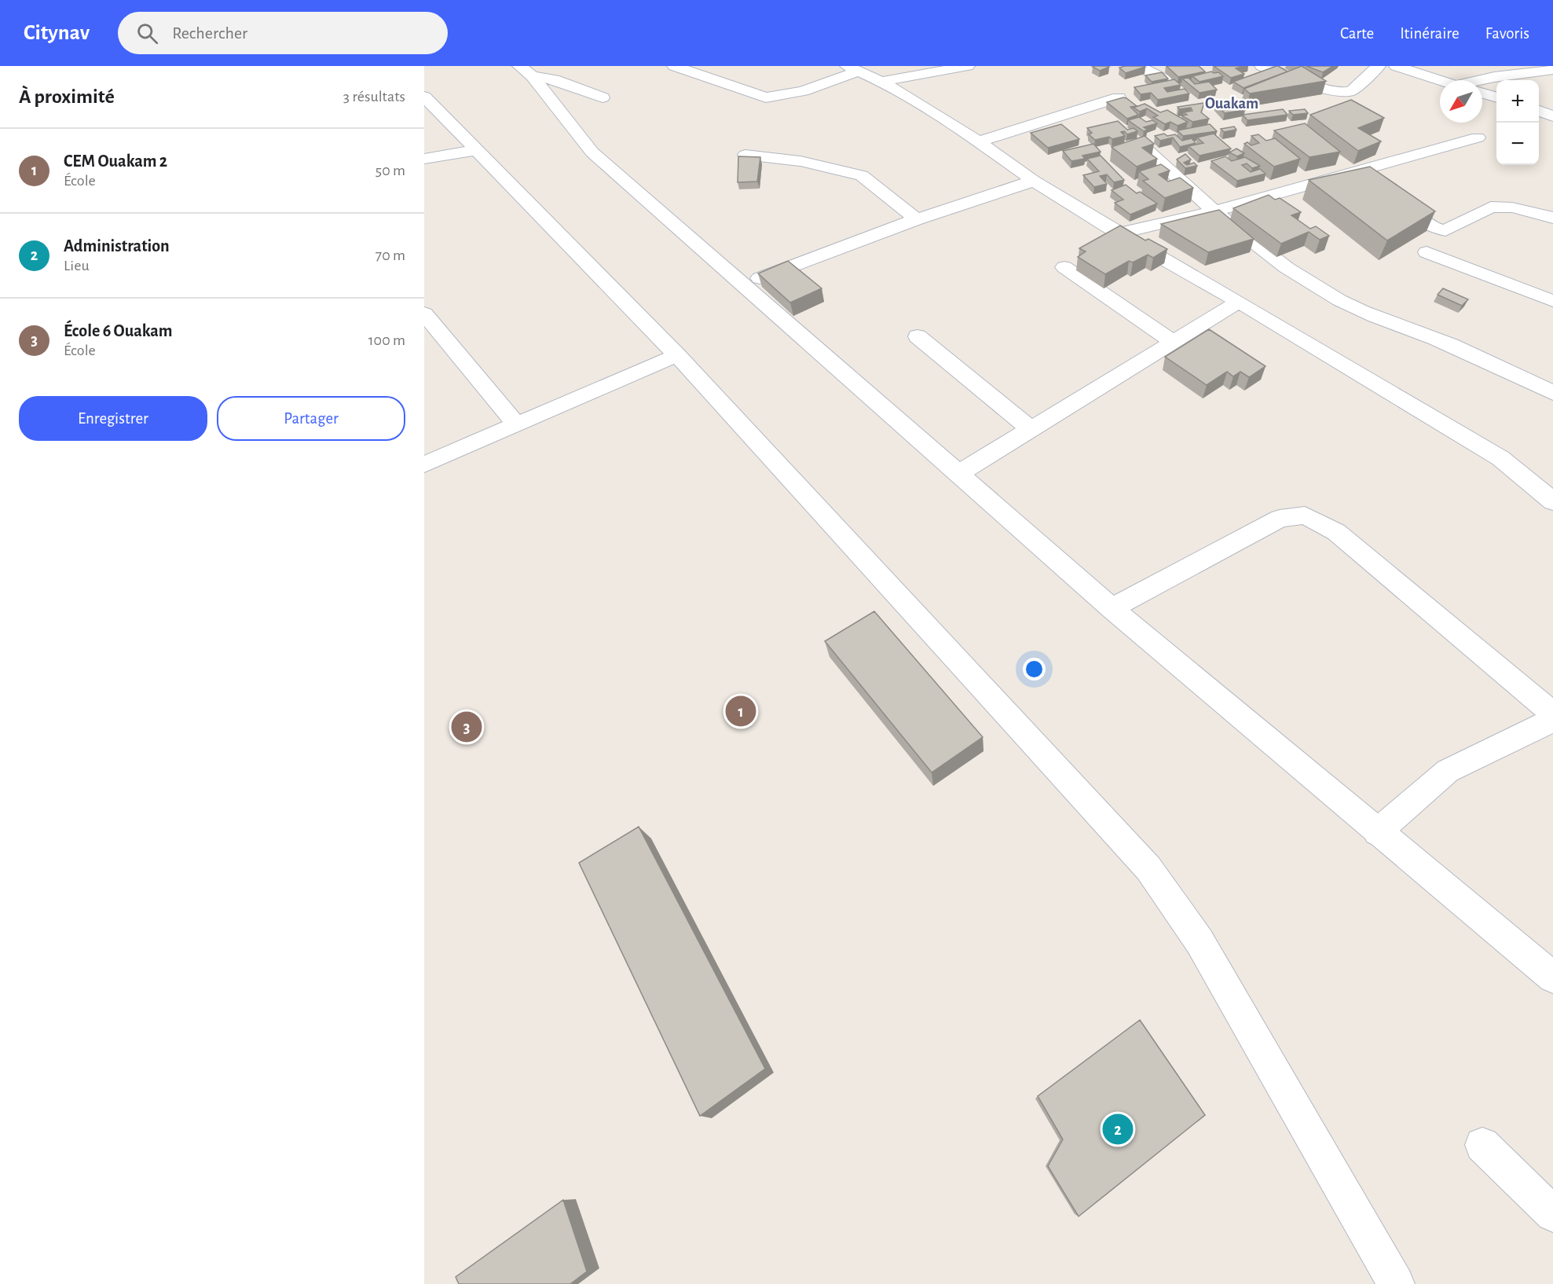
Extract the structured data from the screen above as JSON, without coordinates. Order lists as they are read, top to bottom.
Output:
{
  "districts": ["Ouakam"],
  "north": "bottom left",
  "page": {
    "header": "Citynav",
    "search": "Rechercher",
    "nav": ["Carte", "Itinéraire", "Favoris"],
    "heading": ["À proximité", "3 résultats"],
    "map_buttons": ["+", "−"],
    "list": [
      {
        "mark": "1",
        "name": "CEM Ouakam 2",
        "note": "École",
        "value": "50 m"
      },
      {
        "mark": "2",
        "name": "Administration",
        "note": "Lieu",
        "value": "70 m"
      },
      {
        "mark": "3",
        "name": "École 6 Ouakam",
        "note": "École",
        "value": "100 m"
      }
    ],
    "buttons": ["Enregistrer", "Partager"],
    "pins": ["1", "3", "2"]
  }
}
